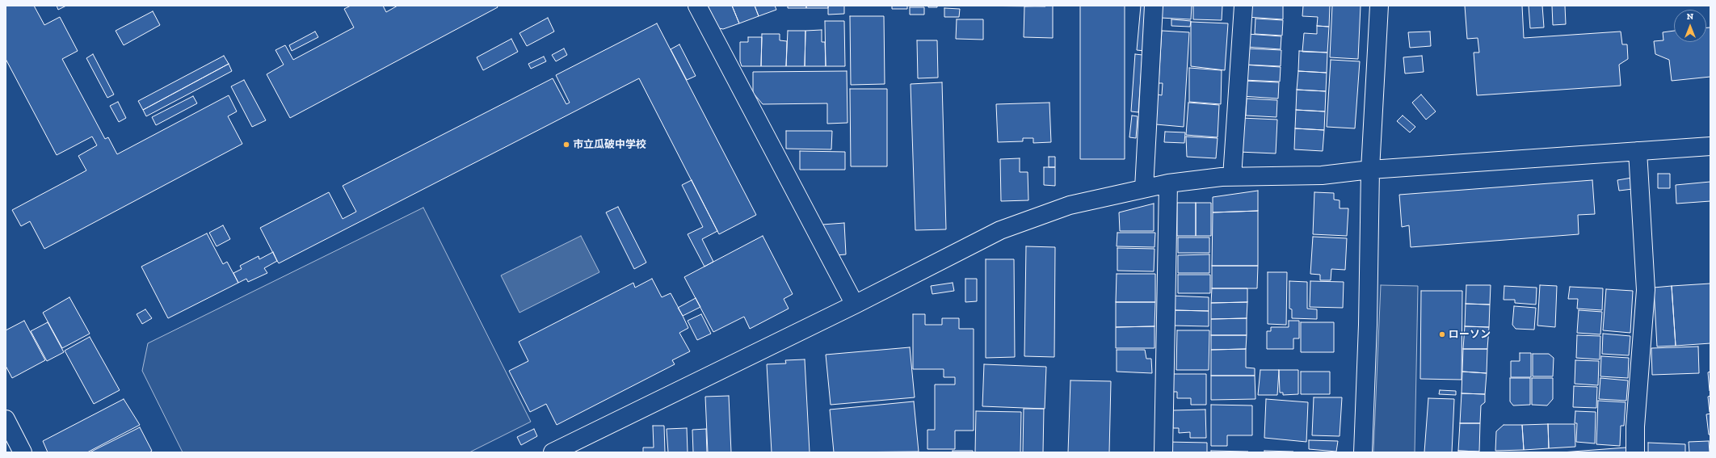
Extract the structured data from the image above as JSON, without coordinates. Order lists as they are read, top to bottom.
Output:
{
  "places": ["市立瓜破中学校", "ローソン"],
  "north": "top"
}
